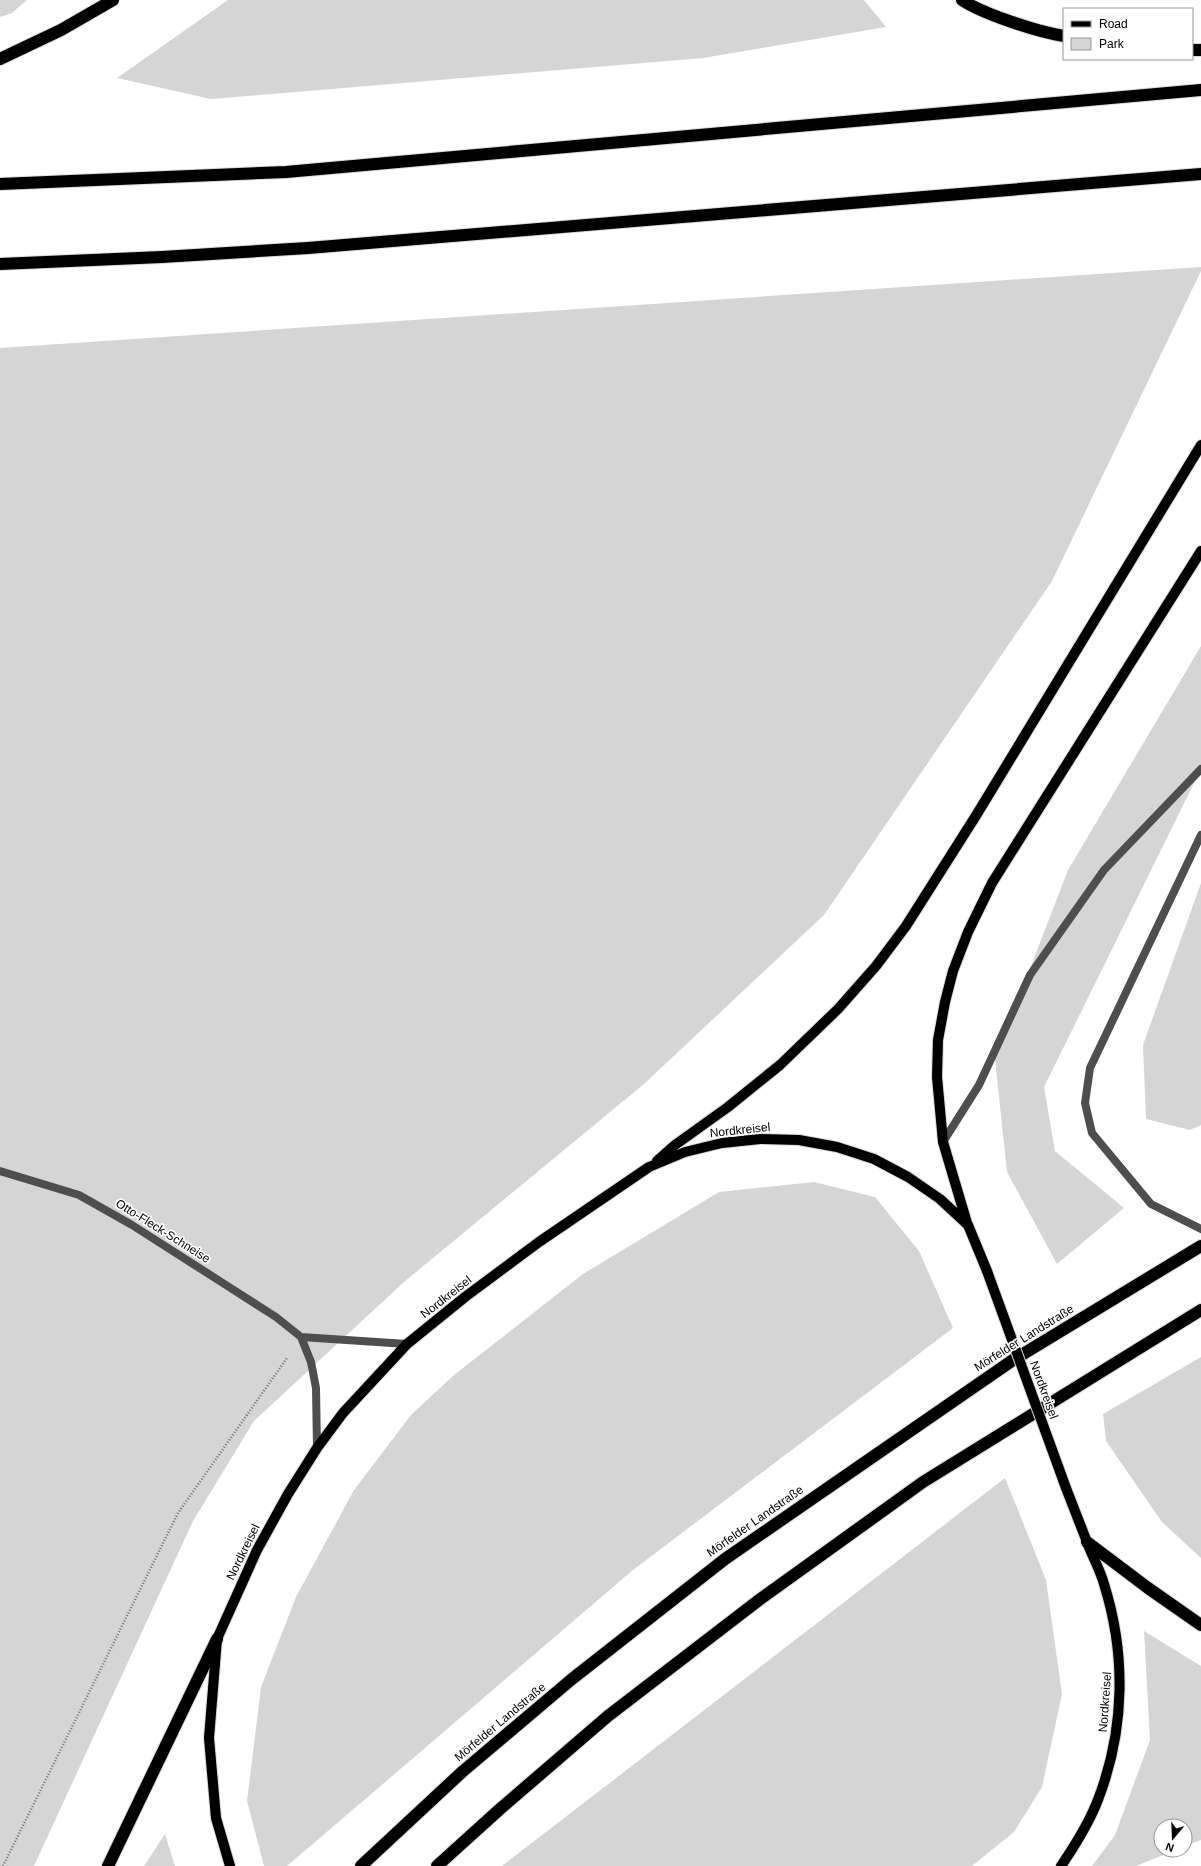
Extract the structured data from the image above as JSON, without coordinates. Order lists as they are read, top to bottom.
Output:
{
  "streets": {
    "highway": ["Mörfelder Landstraße"],
    "main road": ["Nordkreisel"],
    "street": ["Otto-Fleck-Schneise"]
  },
  "crossings": [
    ["Nordkreisel", "Otto-Fleck-Schneise"]
  ],
  "legend": ["Road", "Park"],
  "north": "bottom"
}
